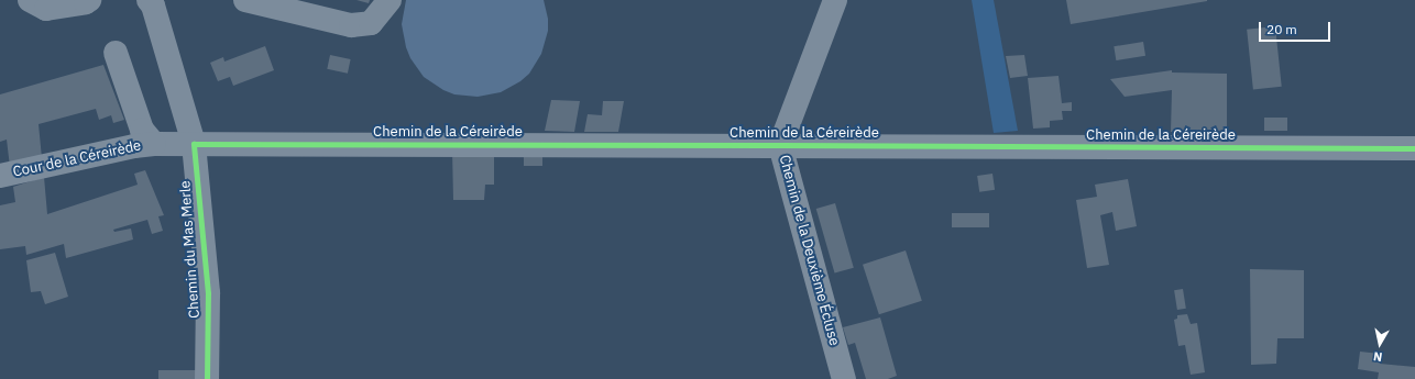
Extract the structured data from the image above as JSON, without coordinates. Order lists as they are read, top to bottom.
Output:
{
  "streets": {
    "street": [
      "Chemin de la Céreirède",
      "Cour de la Céreirède",
      "Chemin du Mas Merle",
      "Chemin de la Deuxième Écluse"
    ]
  },
  "crossings": [
    ["Chemin de la Céreirède", "Cour de la Céreirède"],
    ["Chemin de la Céreirède", "Chemin du Mas Merle"],
    ["Chemin de la Céreirède", "Chemin de la Deuxième Écluse"]
  ],
  "scale_bar": "20 m",
  "north": "bottom"
}
